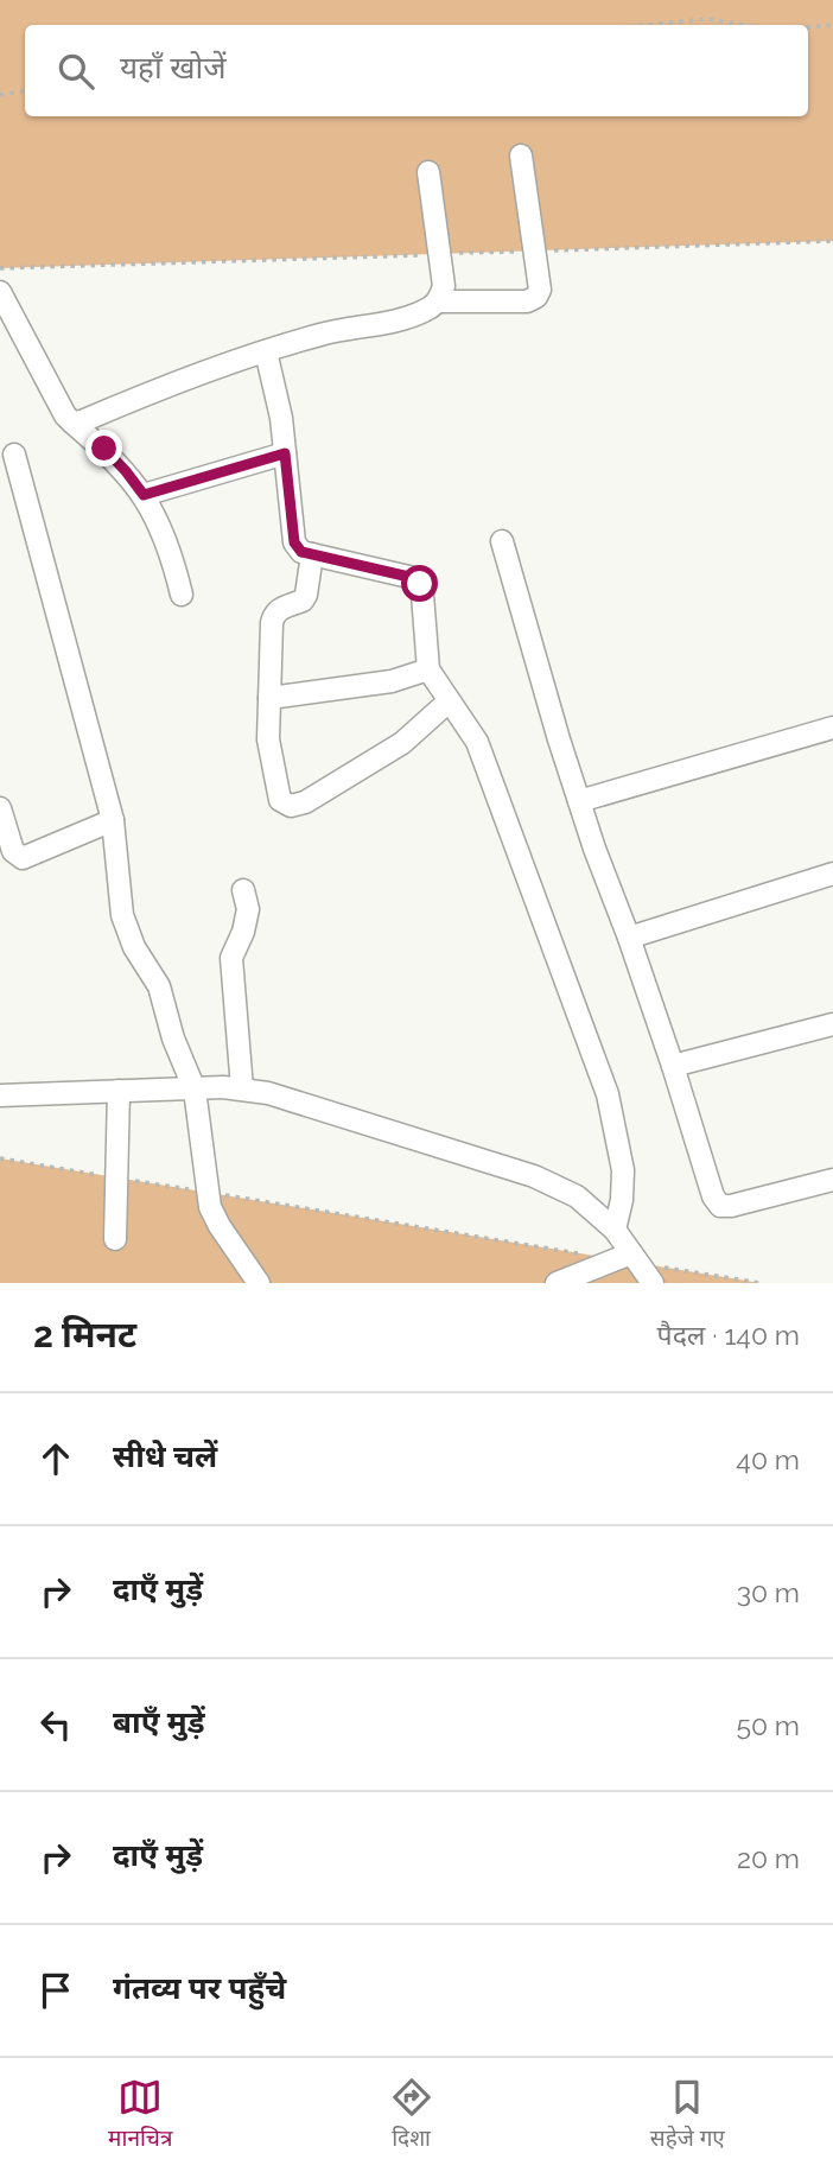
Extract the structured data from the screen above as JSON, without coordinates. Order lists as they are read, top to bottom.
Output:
{
  "page": {
    "search": "यहाँ खोजें",
    "heading": ["2 मिनट", "पैदल · 140 m"],
    "list": [
      ["सीधे चलें", "40 m"],
      ["दाएँ मुड़ें", "30 m"],
      ["बाएँ मुड़ें", "50 m"],
      ["दाएँ मुड़ें", "20 m"],
      "गंतव्य पर पहुँचे"
    ],
    "nav": ["मानचित्र", "दिशा", "सहेजे गए"]
  }
}
